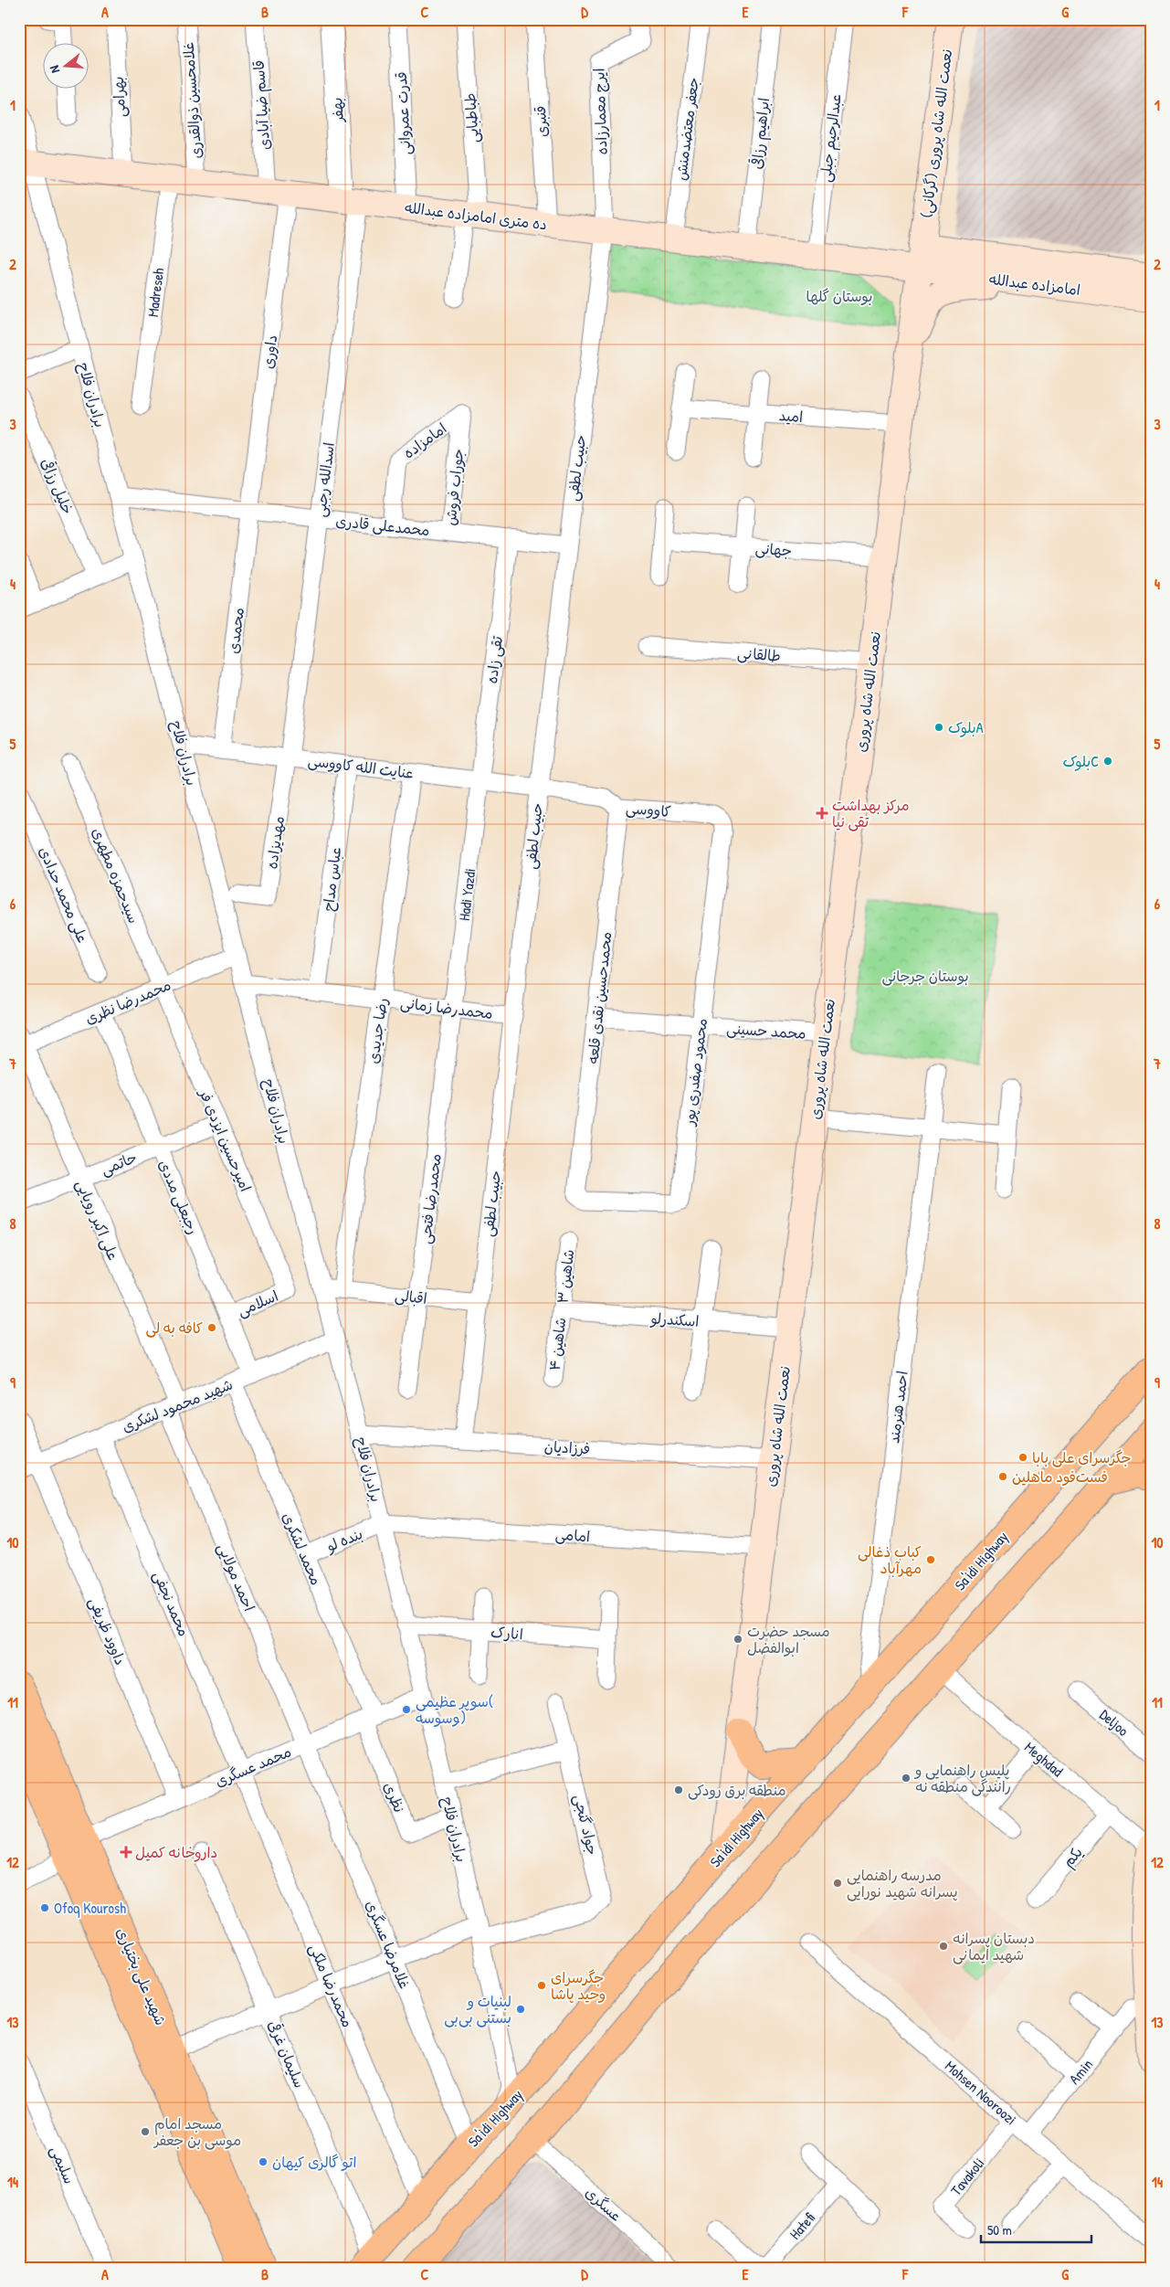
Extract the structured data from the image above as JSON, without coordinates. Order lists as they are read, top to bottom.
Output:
{
  "streets": {
    "main road": [
      "نعمت الله شاه پروری (گرکانی)",
      "ده متری امامزاده عبدالله",
      "امامزاده عبدالله",
      "نعمت الله شاه پروری",
      "Sa'idi Highway",
      "شهید علی بختیاری"
    ],
    "street": [
      "بهرامی",
      "غلامحسین ذوالقدری",
      "قاسم ضیا آبادی",
      "بهفر",
      "ایرج معمارزاده",
      "قدرت عمروانی",
      "طباطبایی",
      "قنبری",
      "جعفر معتضدمنش",
      "ابراهیم رزاقی",
      "عبدالرحیم جبلی",
      "Madreseh",
      "داوری",
      "برادران فلاح",
      "امید",
      "امامزاده",
      "حبیب لطفی",
      "اسدالله رجبی",
      "خلیل رزاقی",
      "جوراب فروش",
      "محمدعلی قادری",
      "جهانی",
      "محمدی",
      "طالقانی",
      "تقی زاده",
      "عنایت‌ الله کاووسی",
      "کاووسی",
      "مهدیزاده",
      "سیدحمزه مطهری",
      "عباس مداح",
      "علی محمد حدادی",
      "Hadi Yazdi",
      "محمدحسین نقدی قلعه",
      "محمدرضا نظری",
      "محمدرضا زمانی",
      "رضا جدیدی",
      "محمد حسینی",
      "محمود صفدری پور",
      "امیرحسین ایزدی فر",
      "حاتمی",
      "رجبعلی مددی",
      "محمدرضا فتحی",
      "علی اکبر رویایی",
      "شاهین ۳",
      "اقبالی",
      "اسلامی",
      "اسکندرلو",
      "شاهین ۴",
      "شهید محمود لشکری",
      "احمد هنرمند",
      "فرزادیان",
      "امامی",
      "بنده لو",
      "محمد لشکری",
      "احمد مولایی",
      "محمد نجفی",
      "داوود ظریفی",
      "انارک",
      "Deljoo",
      "Meghdad",
      "محمد عسگری",
      "نظری",
      "جواد گنجی",
      "یکم",
      "غلامرضا عسگری",
      "محمدرضا ملکی",
      "سلیمان غرقی",
      "Amin",
      "Mohsen Nooroozi",
      "سلیمی",
      "Tavakoli",
      "عسگری",
      "Hatefi"
    ]
  },
  "crossings": [
    ["بهرامی", "ده متری امامزاده عبدالله"],
    ["غلامحسین ذوالقدری", "ده متری امامزاده عبدالله"],
    ["قاسم ضیا آبادی", "ده متری امامزاده عبدالله"],
    ["قاسم ضیا آبادی", "داوری"],
    ["بهفر", "ده متری امامزاده عبدالله"],
    ["بهفر", "اسدالله رجبی"],
    ["ایرج معمارزاده", "ده متری امامزاده عبدالله"],
    ["ایرج معمارزاده", "حبیب لطفی"],
    ["قدرت عمروانی", "ده متری امامزاده عبدالله"],
    ["طباطبایی", "ده متری امامزاده عبدالله"],
    ["قنبری", "ده متری امامزاده عبدالله"],
    ["جعفر معتضدمنش", "ده متری امامزاده عبدالله"],
    ["ابراهیم رزاقی", "ده متری امامزاده عبدالله"],
    ["نعمت الله شاه پروری (گرکانی)", "ده متری امامزاده عبدالله"],
    ["نعمت الله شاه پروری (گرکانی)", "امامزاده عبدالله"],
    ["نعمت الله شاه پروری (گرکانی)", "نعمت الله شاه پروری"],
    ["عبدالرحیم جبلی", "ده متری امامزاده عبدالله"],
    ["ده متری امامزاده عبدالله", "امامزاده عبدالله"],
    ["ده متری امامزاده عبدالله", "Madreseh"],
    ["ده متری امامزاده عبدالله", "داوری"],
    ["ده متری امامزاده عبدالله", "برادران فلاح"],
    ["ده متری امامزاده عبدالله", "حبیب لطفی"],
    ["ده متری امامزاده عبدالله", "اسدالله رجبی"],
    ["ده متری امامزاده عبدالله", "نعمت الله شاه پروری"],
    ["امامزاده عبدالله", "نعمت الله شاه پروری"],
    ["داوری", "محمدعلی قادری"],
    ["داوری", "محمدی"],
    ["برادران فلاح", "محمدعلی قادری"],
    ["برادران فلاح", "عنایت‌ الله کاووسی"],
    ["برادران فلاح", "محمدرضا نظری"],
    ["برادران فلاح", "محمدرضا زمانی"],
    ["برادران فلاح", "اقبالی"],
    ["برادران فلاح", "شهید محمود لشکری"],
    ["برادران فلاح", "فرزادیان"],
    ["برادران فلاح", "امامی"],
    ["برادران فلاح", "بنده لو"],
    ["برادران فلاح", "Sa'idi Highway"],
    ["برادران فلاح", "انارک"],
    ["برادران فلاح", "محمد عسگری"],
    ["برادران فلاح", "نظری"],
    ["برادران فلاح", "جواد گنجی"],
    ["امید", "نعمت الله شاه پروری"],
    ["امامزاده", "جوراب فروش"],
    ["امامزاده", "محمدعلی قادری"],
    ["حبیب لطفی", "محمدعلی قادری"],
    ["حبیب لطفی", "عنایت‌ الله کاووسی"],
    ["حبیب لطفی", "کاووسی"],
    ["حبیب لطفی", "محمدرضا زمانی"],
    ["حبیب لطفی", "اقبالی"],
    ["حبیب لطفی", "فرزادیان"],
    ["اسدالله رجبی", "محمدعلی قادری"],
    ["اسدالله رجبی", "عنایت‌ الله کاووسی"],
    ["اسدالله رجبی", "مهدیزاده"],
    ["جوراب فروش", "محمدعلی قادری"],
    ["محمدعلی قادری", "محمدی"],
    ["محمدعلی قادری", "تقی زاده"],
    ["جهانی", "نعمت الله شاه پروری"],
    ["محمدی", "عنایت‌ الله کاووسی"],
    ["طالقانی", "نعمت الله شاه پروری"],
    ["تقی زاده", "عنایت‌ الله کاووسی"],
    ["تقی زاده", "Hadi Yazdi"],
    ["نعمت الله شاه پروری", "محمد حسینی"],
    ["نعمت الله شاه پروری", "اسکندرلو"],
    ["نعمت الله شاه پروری", "فرزادیان"],
    ["نعمت الله شاه پروری", "امامی"],
    ["نعمت الله شاه پروری", "Sa'idi Highway"],
    ["عنایت‌ الله کاووسی", "کاووسی"],
    ["عنایت‌ الله کاووسی", "مهدیزاده"],
    ["عنایت‌ الله کاووسی", "عباس مداح"],
    ["عنایت‌ الله کاووسی", "Hadi Yazdi"],
    ["عنایت‌ الله کاووسی", "رضا جدیدی"],
    ["کاووسی", "محمدحسین نقدی قلعه"],
    ["کاووسی", "محمود صفدری پور"],
    ["سیدحمزه مطهری", "محمدرضا نظری"],
    ["سیدحمزه مطهری", "امیرحسین ایزدی فر"],
    ["عباس مداح", "محمدرضا زمانی"],
    ["Hadi Yazdi", "محمدرضا زمانی"],
    ["Hadi Yazdi", "محمدرضا فتحی"],
    ["محمدحسین نقدی قلعه", "محمد حسینی"],
    ["محمدحسین نقدی قلعه", "محمود صفدری پور"],
    ["محمدرضا نظری", "امیرحسین ایزدی فر"],
    ["محمدرضا نظری", "علی اکبر رویایی"],
    ["محمدرضا زمانی", "رضا جدیدی"],
    ["محمدرضا زمانی", "محمدرضا فتحی"],
    ["رضا جدیدی", "اقبالی"],
    ["محمد حسینی", "محمود صفدری پور"],
    ["امیرحسین ایزدی فر", "حاتمی"],
    ["امیرحسین ایزدی فر", "اسلامی"],
    ["حاتمی", "رجبعلی مددی"],
    ["حاتمی", "علی اکبر رویایی"],
    ["رجبعلی مددی", "اسلامی"],
    ["رجبعلی مددی", "شهید محمود لشکری"],
    ["محمدرضا فتحی", "اقبالی"],
    ["علی اکبر رویایی", "شهید محمود لشکری"],
    ["علی اکبر رویایی", "احمد مولایی"],
    ["شاهین ۳", "اسکندرلو"],
    ["شاهین ۳", "شاهین ۴"],
    ["اسکندرلو", "شاهین ۴"],
    ["شهید محمود لشکری", "محمد لشکری"],
    ["شهید محمود لشکری", "احمد مولایی"],
    ["شهید محمود لشکری", "محمد نجفی"],
    ["شهید محمود لشکری", "داوود ظریفی"],
    ["احمد هنرمند", "Sa'idi Highway"],
    ["امامی", "بنده لو"],
    ["بنده لو", "محمد لشکری"],
    ["محمد لشکری", "محمد عسگری"],
    ["محمد لشکری", "نظری"],
    ["Sa'idi Highway", "غلامرضا عسگری"],
    ["Sa'idi Highway", "محمدرضا ملکی"],
    ["Sa'idi Highway", "سلیمان غرقی"],
    ["احمد مولایی", "محمد عسگری"],
    ["احمد مولایی", "غلامرضا عسگری"],
    ["محمد نجفی", "محمد عسگری"],
    ["محمد نجفی", "محمدرضا ملکی"],
    ["داوود ظریفی", "محمد عسگری"],
    ["Meghdad", "یکم"],
    ["محمد عسگری", "نظری"],
    ["محمد عسگری", "غلامرضا عسگری"],
    ["محمد عسگری", "شهید علی بختیاری"],
    ["محمد عسگری", "محمدرضا ملکی"],
    ["Amin", "Mohsen Nooroozi"],
    ["Mohsen Nooroozi", "Tavakoli"]
  ],
  "parks": ["بوستان گلها", "بوستان جرجانی"],
  "places": {
    "other": [
      "بلوکA",
      "بلوکC",
      "کافه به لی",
      "جگرسرای علی بابا",
      "فست‌فود ماهلین",
      "کباب ذغالی مهرآباد",
      "مسجد حضرت ابوالفضل",
      "سوپر عظیمی( وسوسه)",
      "پلیس راهنمایی و رانندگی منطقه نه",
      "منطقه برق رودکی",
      "مدرسه راهنمایی پسرانه شهید نورایی",
      "Ofoq Kourosh",
      "دبستان پسرانه شهید ایمانی",
      "جگرسرای وحید پاشا",
      "لبنیات و بستنی بی‌بی",
      "مسجد امام موسی بن جعفر",
      "اتو گالری کیهان"
    ],
    "health": ["مرکز بهداشت تقی نیا", "داروخانه کمیل"]
  },
  "scale_bar": "50 m",
  "north": "left",
  "grid": {
    "columns": [
      "A",
      "B",
      "C",
      "D",
      "E",
      "F",
      "G"
    ],
    "rows": [
      "1",
      "2",
      "3",
      "4",
      "5",
      "6",
      "7",
      "8",
      "9",
      "10",
      "11",
      "12",
      "13",
      "14"
    ]
  }
}
